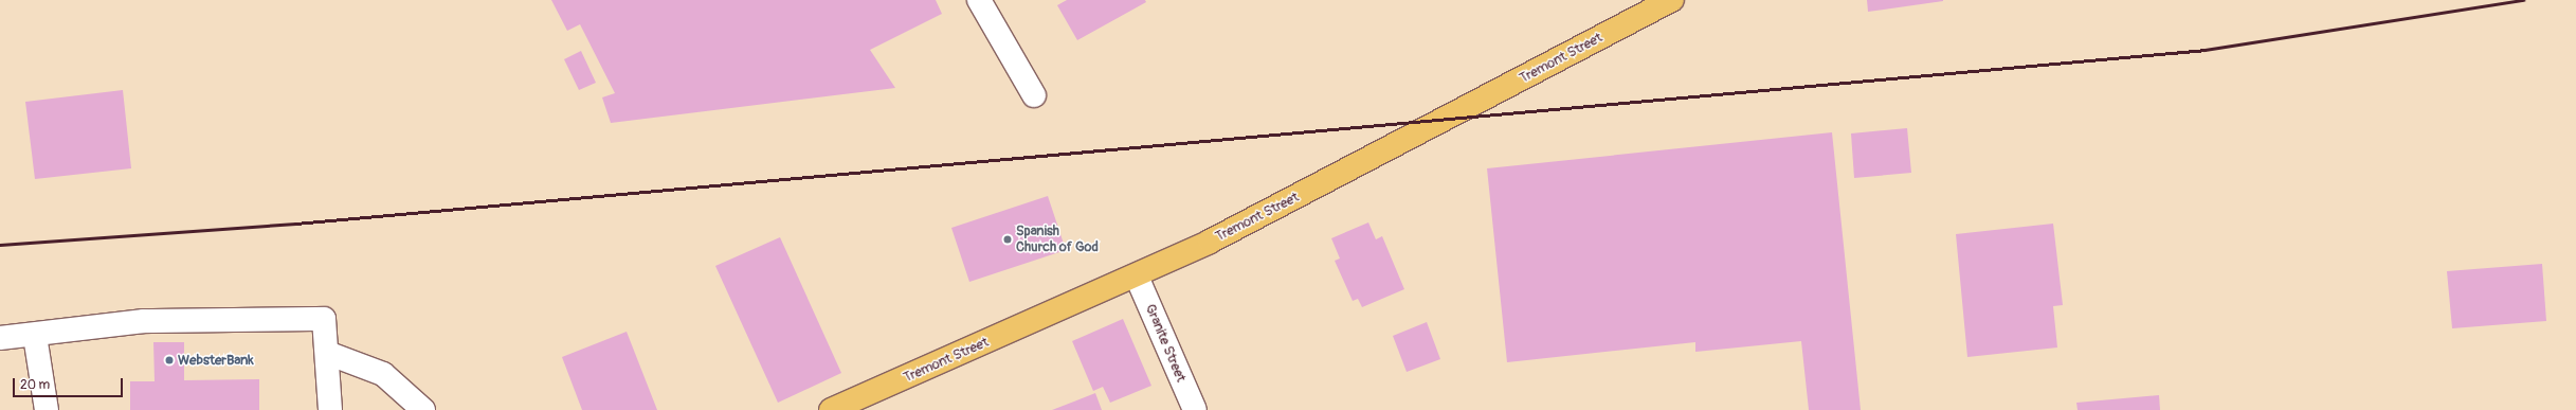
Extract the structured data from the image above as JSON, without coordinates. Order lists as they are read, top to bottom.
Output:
{
  "streets": {
    "main road": ["Tremont Street"],
    "street": ["Granite Street"]
  },
  "crossings": [
    ["Tremont Street", "Granite Street"]
  ],
  "places": ["Spanish Church of God", "WebsterBank"],
  "scale_bar": "20 m"
}
